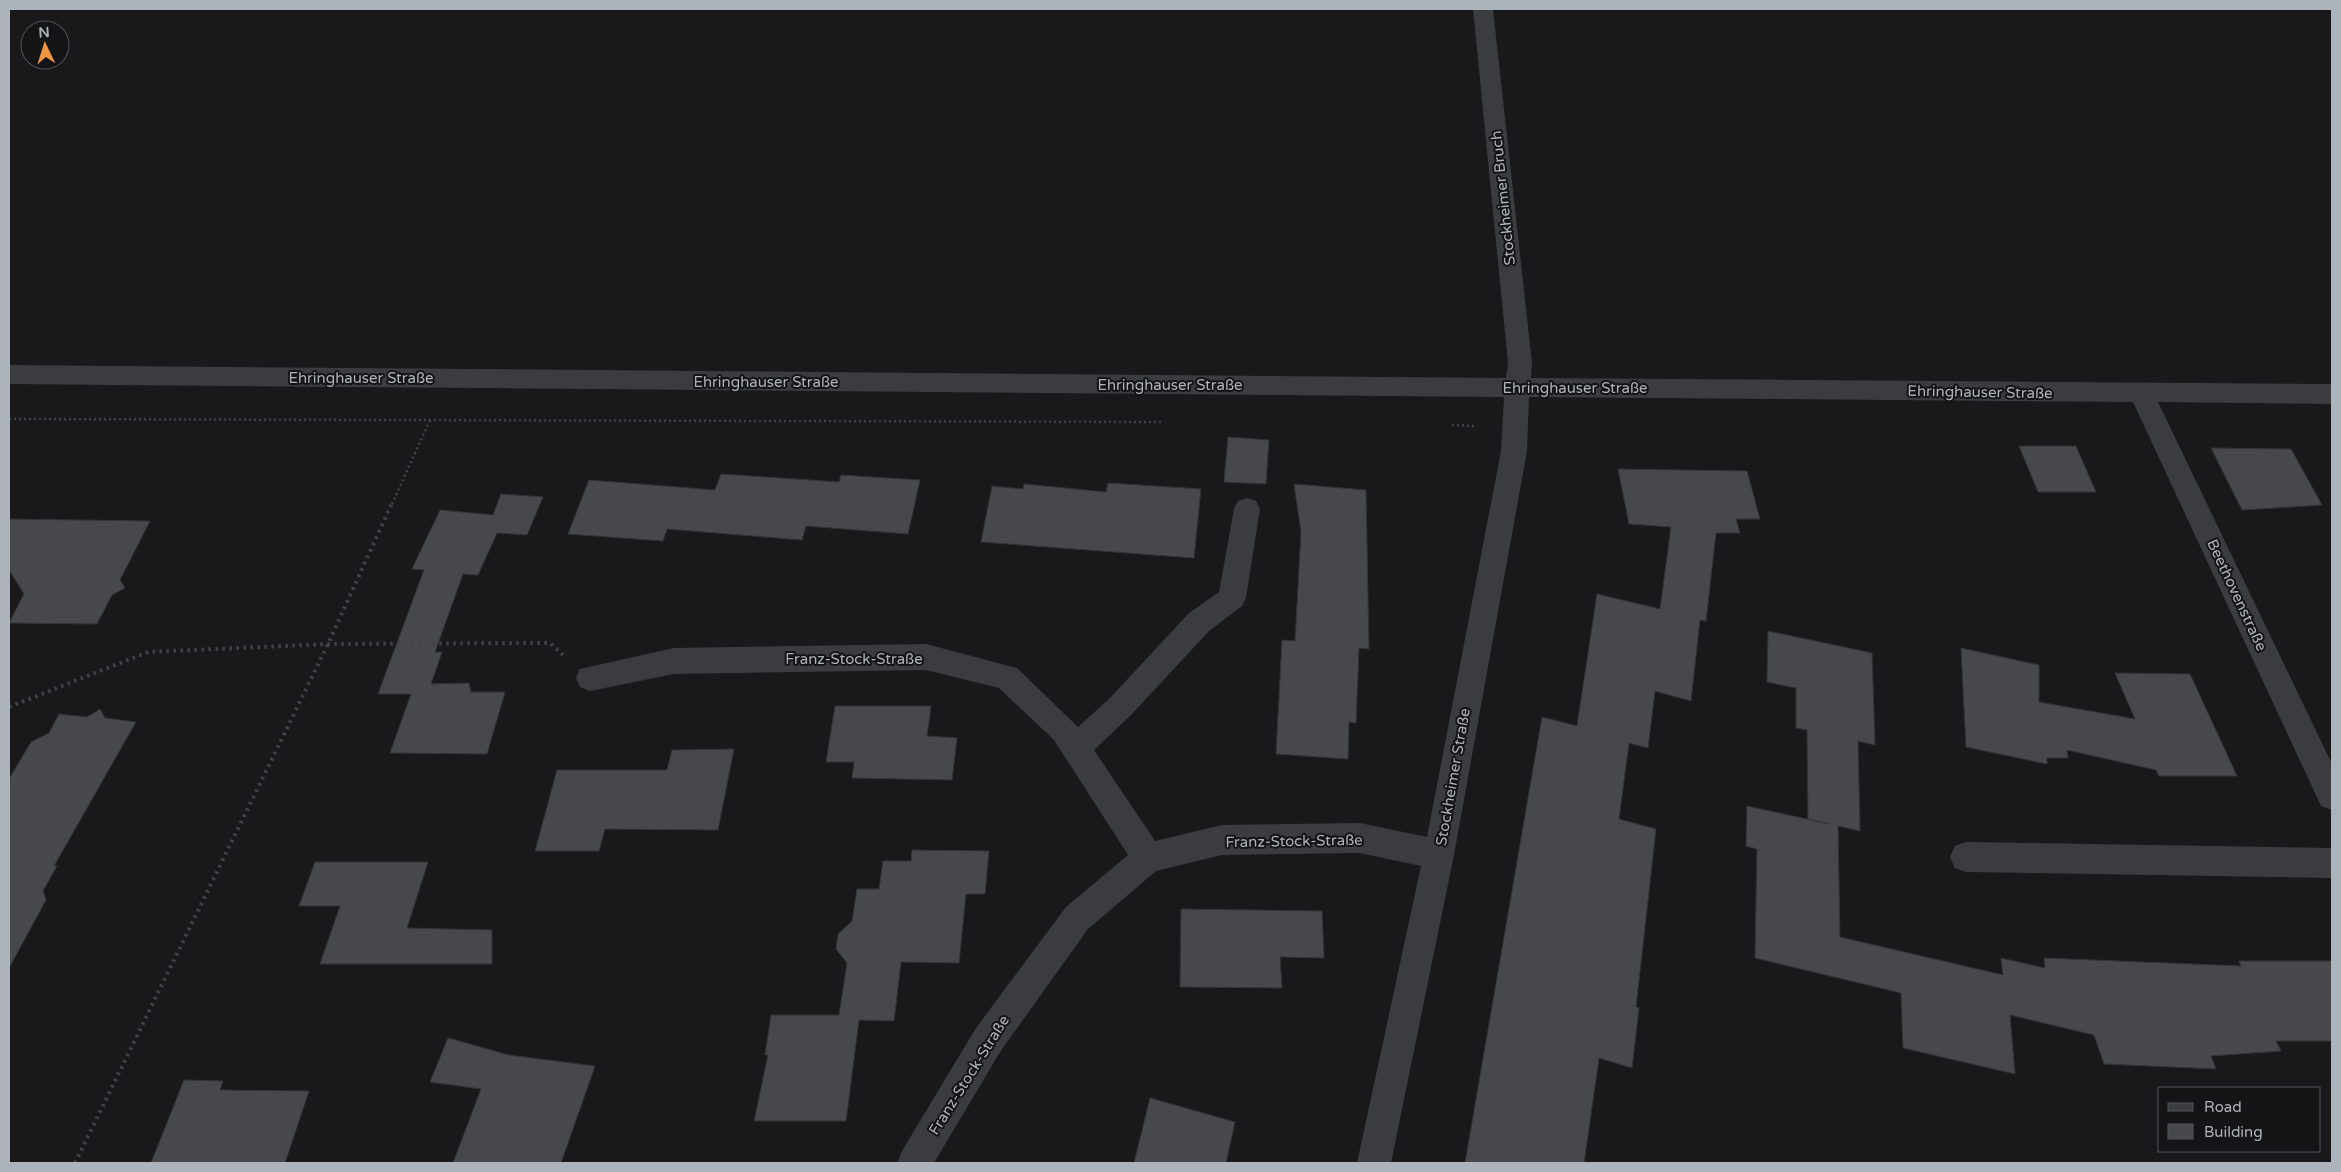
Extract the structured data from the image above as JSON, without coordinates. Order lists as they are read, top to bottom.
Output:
{
  "streets": {
    "street": [
      "Stockheimer Bruch",
      "Ehringhauser Straße",
      "Beethovenstraße",
      "Franz-Stock-Straße",
      "Stockheimer Straße"
    ]
  },
  "crossings": [
    ["Stockheimer Bruch", "Ehringhauser Straße"],
    ["Stockheimer Bruch", "Stockheimer Straße"],
    ["Ehringhauser Straße", "Beethovenstraße"],
    ["Ehringhauser Straße", "Stockheimer Straße"],
    ["Franz-Stock-Straße", "Stockheimer Straße"]
  ],
  "legend": ["Road", "Building"],
  "north": "top"
}
